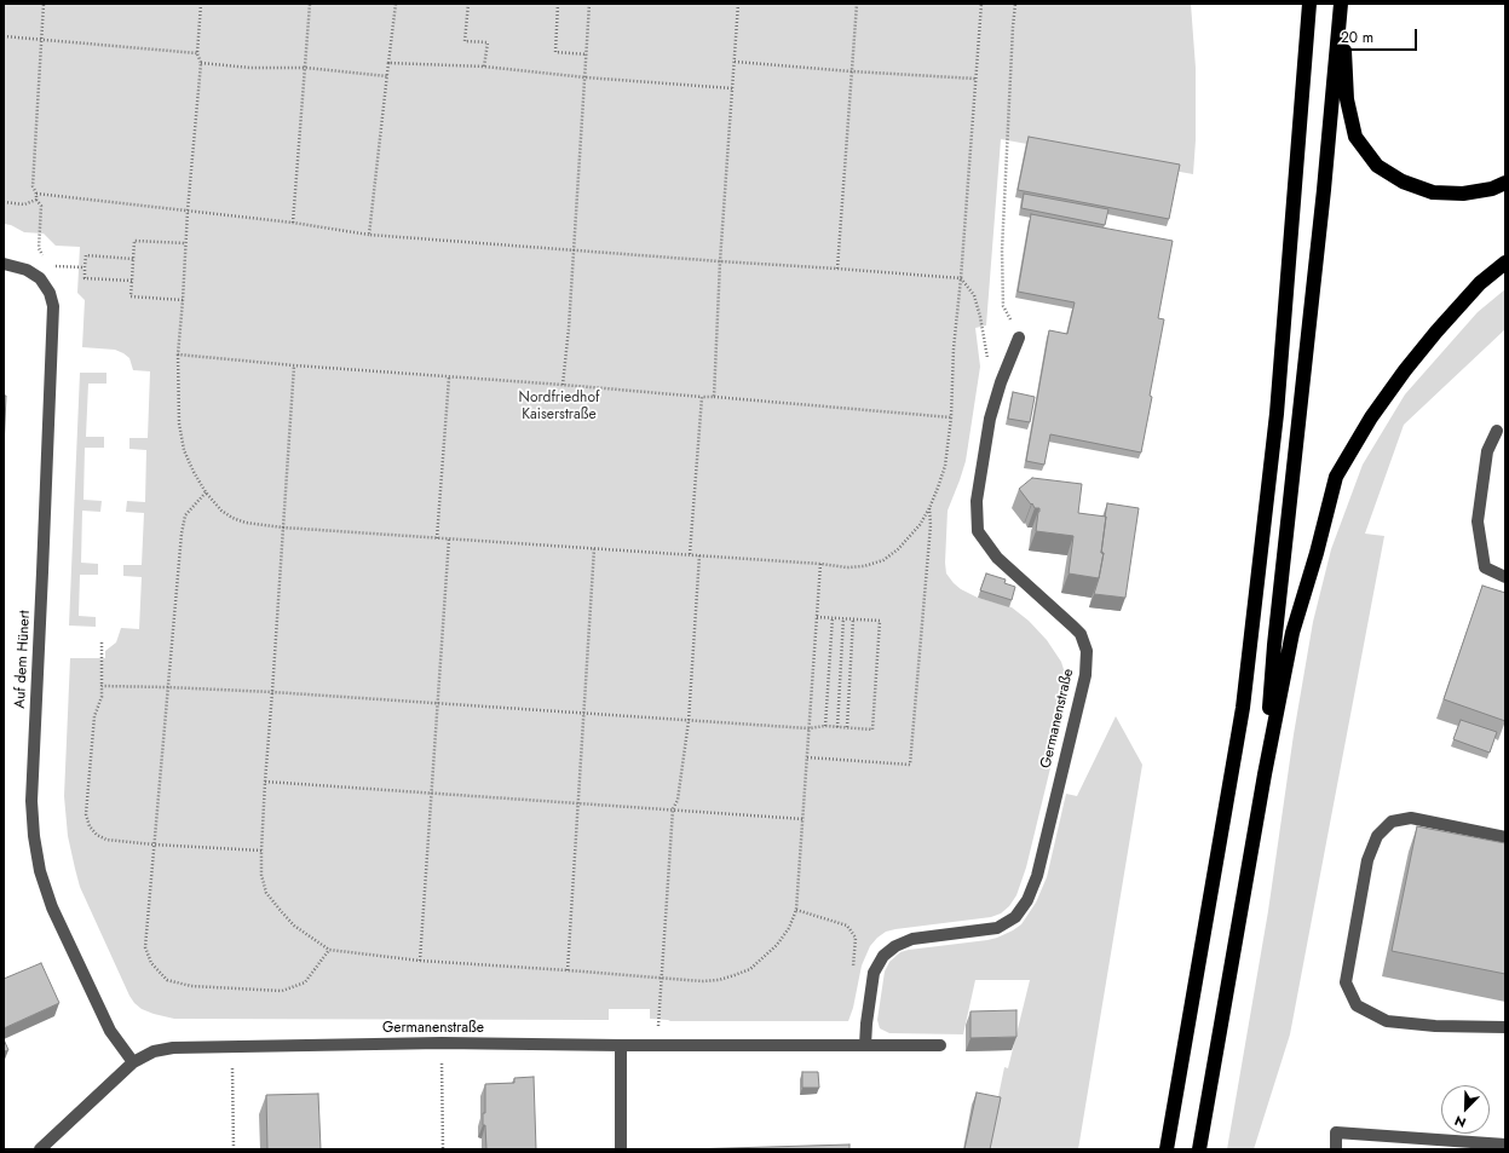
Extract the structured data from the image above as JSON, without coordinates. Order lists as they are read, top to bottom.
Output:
{
  "streets": {
    "street": ["Auf dem Hünert", "Germanenstraße"]
  },
  "crossings": [
    ["Auf dem Hünert", "Germanenstraße"]
  ],
  "parks": ["Nordfriedhof Kaiserstraße"],
  "scale_bar": "20 m",
  "north": "bottom left"
}
